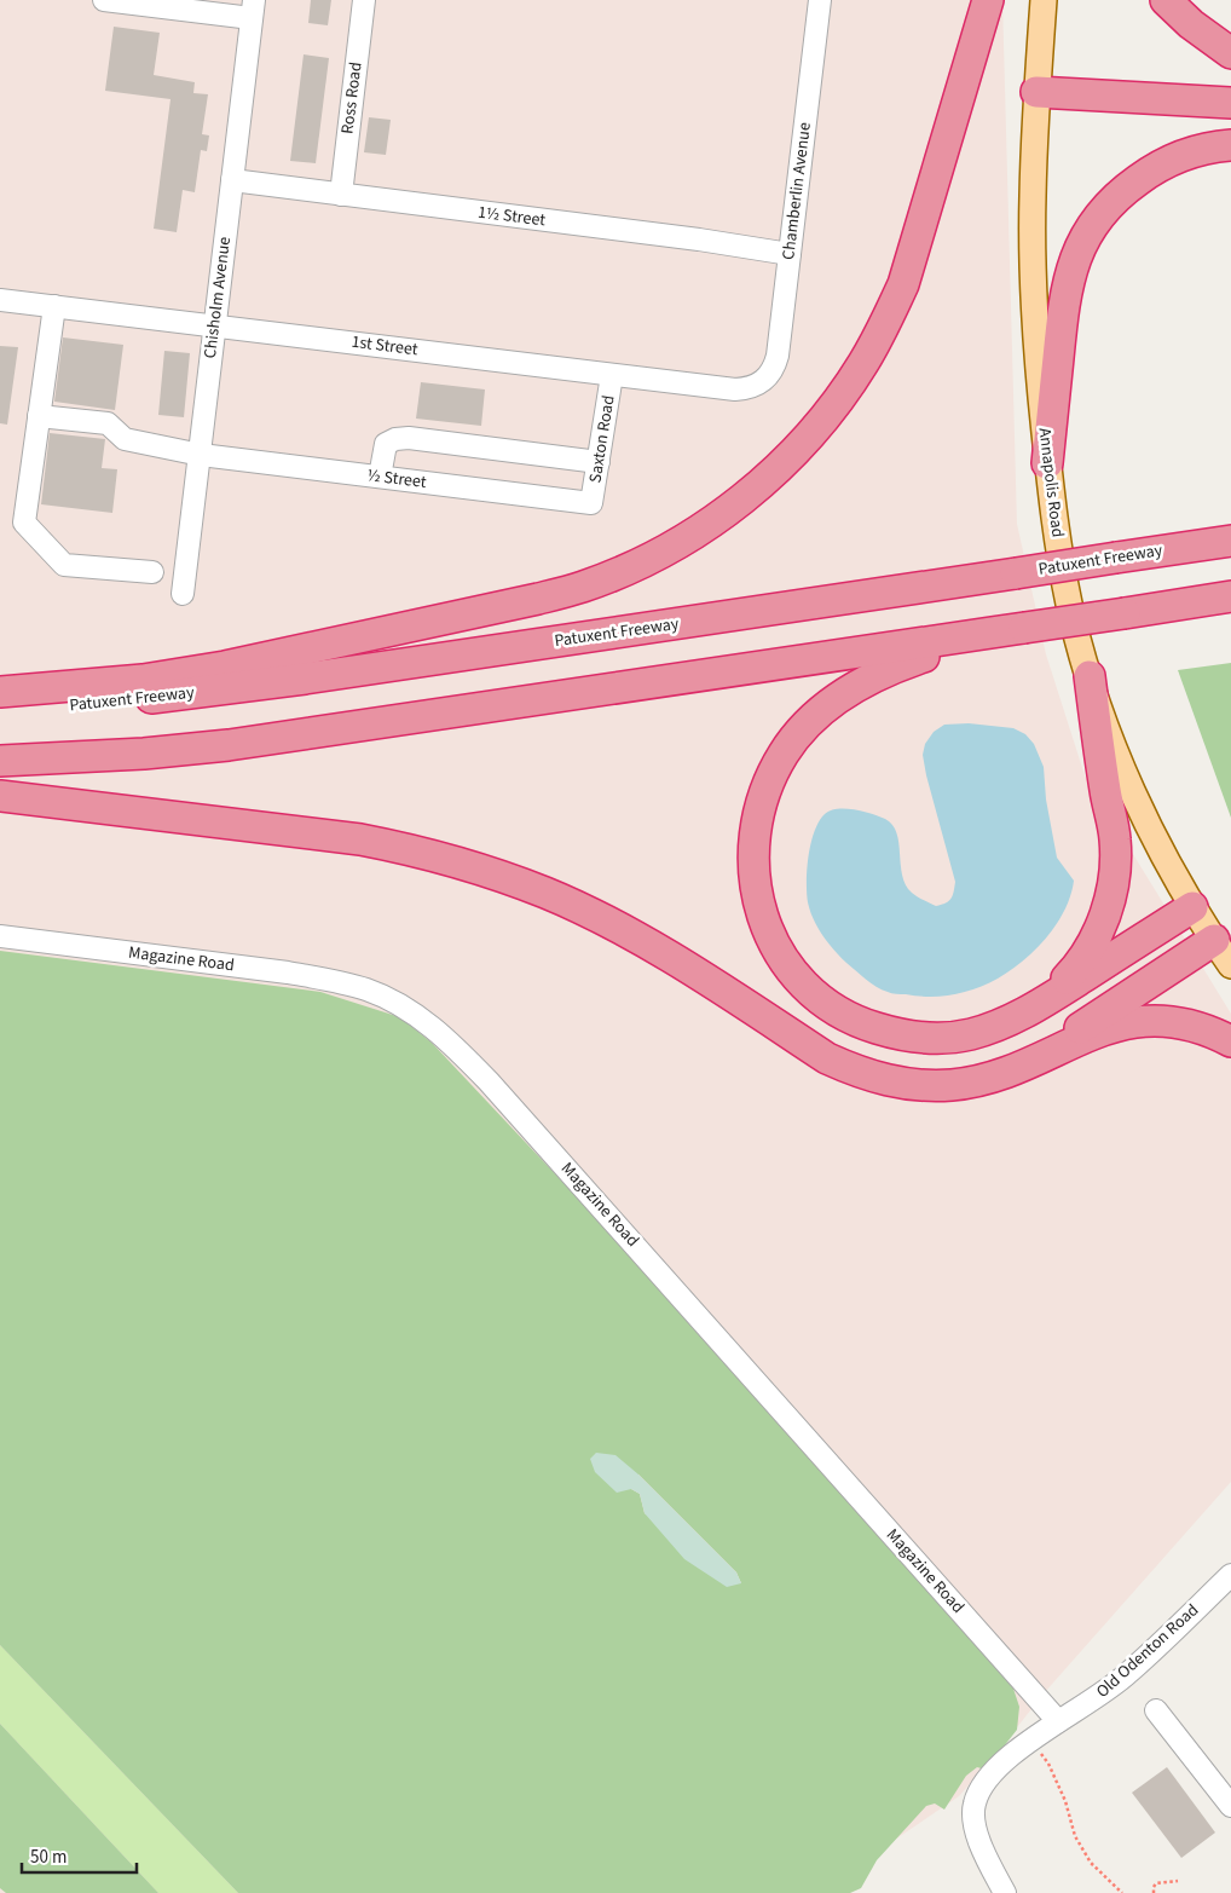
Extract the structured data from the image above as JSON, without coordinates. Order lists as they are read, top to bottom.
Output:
{
  "streets": {
    "highway": ["Patuxent Freeway"],
    "main road": ["Annapolis Road"],
    "street": [
      "Ross Road",
      "Chamberlin Avenue",
      "1½ Street",
      "Chisholm Avenue",
      "1st Street",
      "Saxton Road",
      "½ Street",
      "Magazine Road",
      "Old Odenton Road"
    ]
  },
  "crossings": [
    ["Ross Road", "1½ Street"],
    ["Chamberlin Avenue", "1½ Street"],
    ["Chamberlin Avenue", "1st Street"],
    ["1½ Street", "Chisholm Avenue"],
    ["Chisholm Avenue", "1st Street"],
    ["Chisholm Avenue", "½ Street"],
    ["1st Street", "Saxton Road"],
    ["Saxton Road", "½ Street"],
    ["Magazine Road", "Old Odenton Road"]
  ],
  "scale_bar": "50 m"
}
